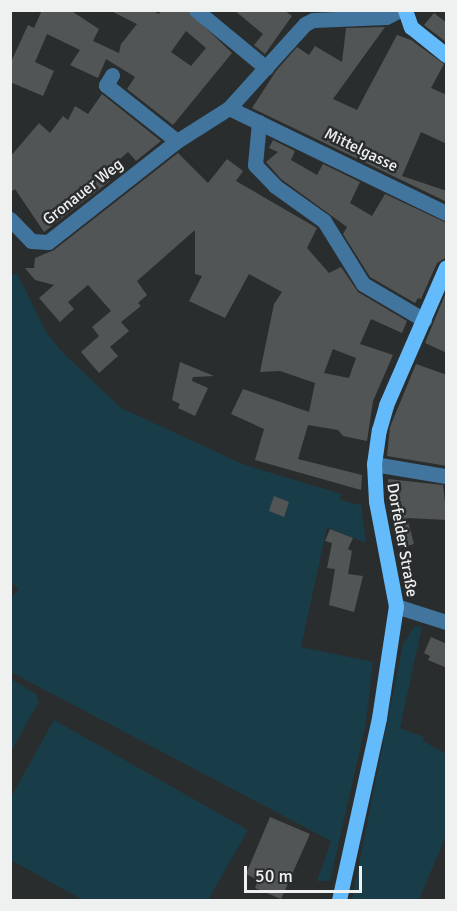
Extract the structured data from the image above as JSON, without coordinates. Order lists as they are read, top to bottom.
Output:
{
  "streets": {
    "main road": ["Dorfelder Straße"],
    "street": ["Mittelgasse", "Gronauer Weg"]
  },
  "crossings": [
    ["Mittelgasse", "Gronauer Weg"]
  ],
  "scale_bar": "50 m"
}
